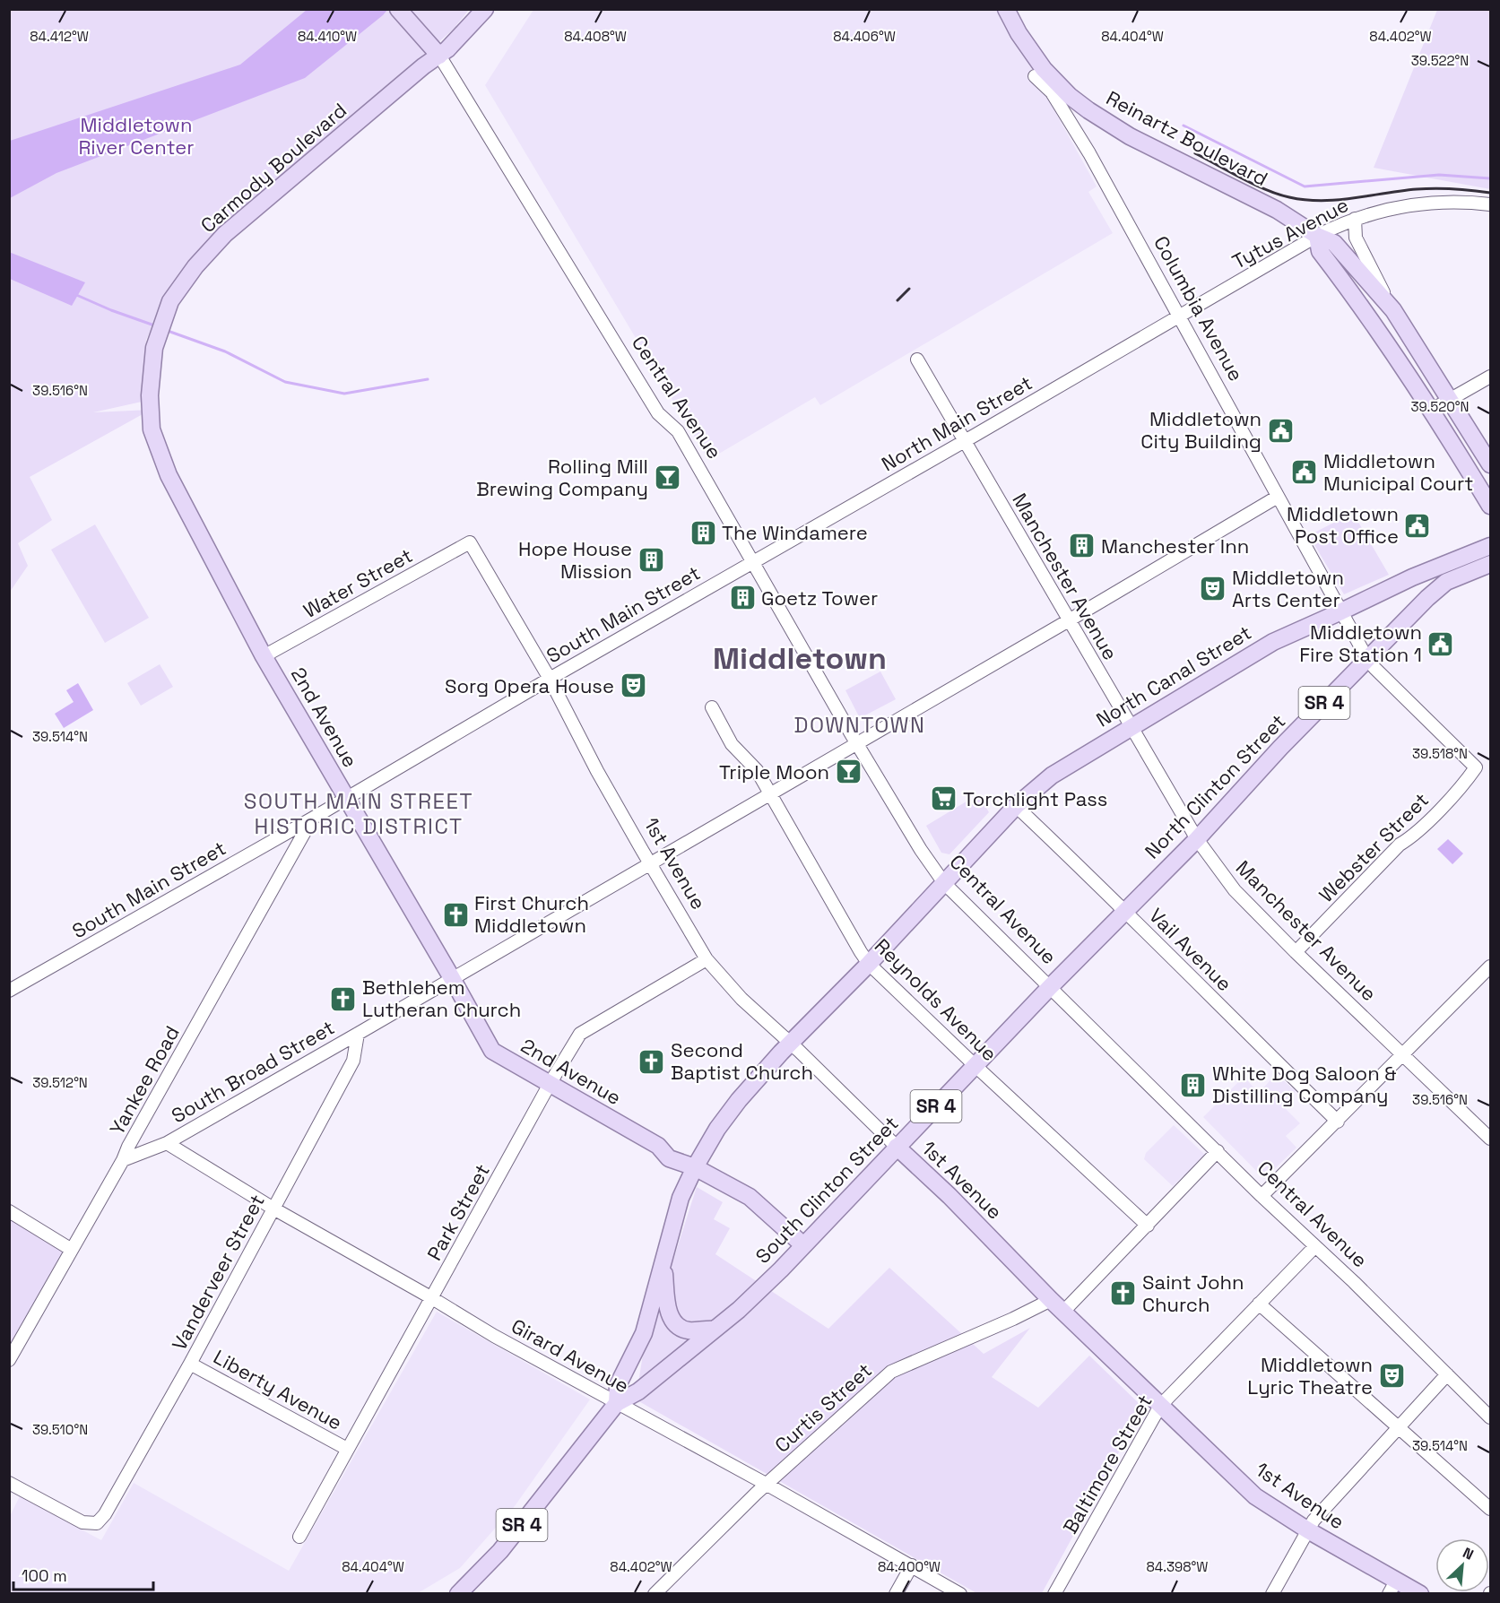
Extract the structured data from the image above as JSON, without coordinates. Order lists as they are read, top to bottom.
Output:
{
  "streets": {
    "main road": [
      "Reinartz Boulevard",
      "Carmody Boulevard",
      "Columbia Avenue",
      "Central Avenue",
      "North Canal Street",
      "SR 4",
      "2nd Avenue",
      "North Clinton Street",
      "1st Avenue",
      "South Clinton Street"
    ],
    "street": [
      "Tytus Avenue",
      "North Main Street",
      "Manchester Avenue",
      "Water Street",
      "South Main Street",
      "Webster Street",
      "Vail Avenue",
      "Reynolds Avenue",
      "South Broad Street",
      "Yankee Road",
      "Park Street",
      "Vanderveer Street",
      "Girard Avenue",
      "Liberty Avenue",
      "Curtis Street",
      "Baltimore Street"
    ]
  },
  "crossings": [
    ["Reinartz Boulevard", "Tytus Avenue"],
    ["Reinartz Boulevard", "Columbia Avenue"],
    ["Carmody Boulevard", "Central Avenue"],
    ["Carmody Boulevard", "2nd Avenue"],
    ["Tytus Avenue", "Columbia Avenue"],
    ["Tytus Avenue", "North Main Street"],
    ["Columbia Avenue", "North Main Street"],
    ["Columbia Avenue", "North Canal Street"],
    ["Columbia Avenue", "North Clinton Street"],
    ["Columbia Avenue", "Webster Street"],
    ["Columbia Avenue", "South Broad Street"],
    ["Central Avenue", "North Main Street"],
    ["Central Avenue", "South Main Street"],
    ["Central Avenue", "North Canal Street"],
    ["Central Avenue", "SR 4"],
    ["Central Avenue", "North Clinton Street"],
    ["Central Avenue", "South Broad Street"],
    ["Central Avenue", "South Clinton Street"],
    ["Central Avenue", "Baltimore Street"],
    ["North Main Street", "Manchester Avenue"],
    ["North Main Street", "South Main Street"],
    ["Manchester Avenue", "North Canal Street"],
    ["Manchester Avenue", "North Clinton Street"],
    ["Manchester Avenue", "Webster Street"],
    ["Manchester Avenue", "South Broad Street"],
    ["Water Street", "2nd Avenue"],
    ["Water Street", "1st Avenue"],
    ["South Main Street", "2nd Avenue"],
    ["South Main Street", "1st Avenue"],
    ["South Main Street", "Yankee Road"],
    ["North Canal Street", "SR 4"],
    ["North Canal Street", "Vail Avenue"],
    ["SR 4", "2nd Avenue"],
    ["SR 4", "1st Avenue"],
    ["SR 4", "Reynolds Avenue"],
    ["SR 4", "South Clinton Street"],
    ["SR 4", "Girard Avenue"],
    ["2nd Avenue", "South Broad Street"],
    ["2nd Avenue", "South Clinton Street"],
    ["2nd Avenue", "Park Street"],
    ["North Clinton Street", "Vail Avenue"],
    ["North Clinton Street", "South Clinton Street"],
    ["1st Avenue", "South Broad Street"],
    ["1st Avenue", "South Clinton Street"],
    ["1st Avenue", "Park Street"],
    ["1st Avenue", "Curtis Street"],
    ["1st Avenue", "Baltimore Street"],
    ["Reynolds Avenue", "South Broad Street"],
    ["Reynolds Avenue", "South Clinton Street"],
    ["South Broad Street", "Yankee Road"],
    ["South Broad Street", "Vanderveer Street"],
    ["South Broad Street", "Girard Avenue"],
    ["South Clinton Street", "Girard Avenue"],
    ["Park Street", "Girard Avenue"],
    ["Park Street", "Liberty Avenue"],
    ["Vanderveer Street", "Girard Avenue"],
    ["Vanderveer Street", "Liberty Avenue"],
    ["Girard Avenue", "Curtis Street"]
  ],
  "districts": ["Middletown", "DOWNTOWN", "SOUTH MAIN STREET HISTORIC DISTRICT"],
  "parks": ["Middletown River Center"],
  "places": {
    "public building": [
      "Middletown City Building",
      "Middletown Municipal Court",
      "Middletown Post Office",
      "Middletown Fire Station 1"
    ],
    "bar": ["Rolling Mill Brewing Company", "Triple Moon"],
    "building": [
      "The Windamere",
      "Manchester Inn",
      "Hope House Mission",
      "Goetz Tower",
      "White Dog Saloon & Distilling Company"
    ],
    "theatre": ["Middletown Arts Center", "Sorg Opera House", "Middletown Lyric Theatre"],
    "supermarket": ["Torchlight Pass"],
    "church": [
      "First Church Middletown",
      "Bethlehem Lutheran Church",
      "Second Baptist Church",
      "Saint John Church"
    ]
  },
  "scale_bar": "100 m",
  "north": "top right",
  "coordinates": [
    "84.412°W",
    "84.410°W",
    "84.408°W",
    "84.406°W",
    "84.404°W",
    "84.402°W",
    "39.522°N",
    "39.516°N",
    "39.520°N",
    "39.514°N",
    "39.518°N",
    "39.512°N",
    "39.510°N",
    "84.400°W",
    "84.398°W"
  ]
}
